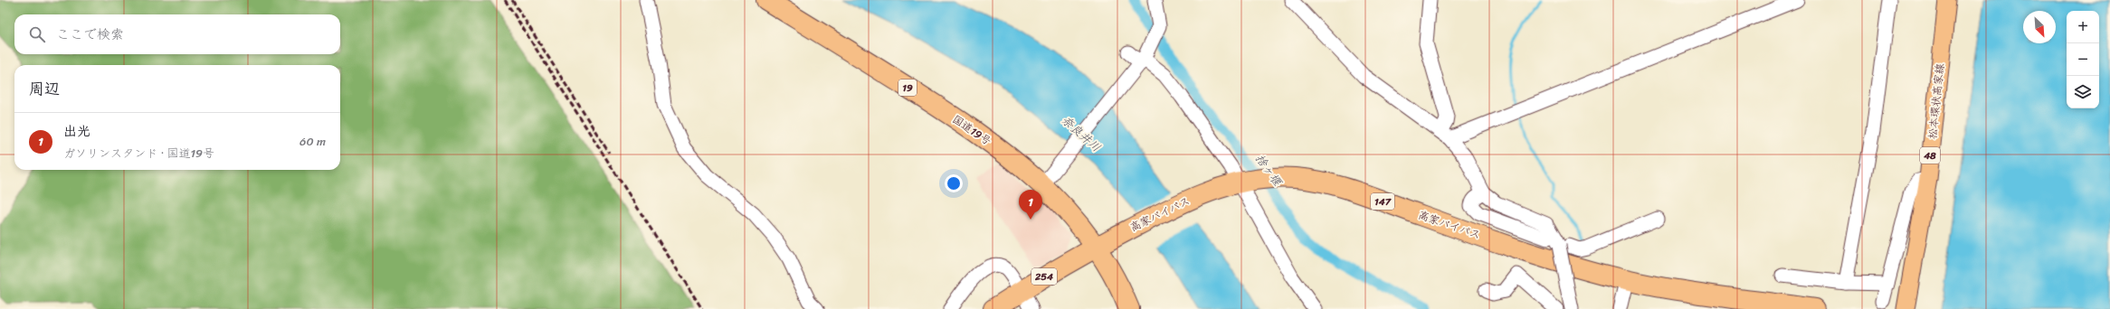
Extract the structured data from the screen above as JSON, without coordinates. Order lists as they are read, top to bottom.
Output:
{
  "streets": {
    "highway": [
      "19",
      "国道19号",
      "147",
      "高家バイパス",
      "254"
    ],
    "main road": ["松本環状高家線", "48"]
  },
  "crossings": [
    ["国道19号", "高家バイパス"],
    ["国道19号", "254"],
    ["高家バイパス", "254"]
  ],
  "water": ["奈良井川", "捨ヶ堰"],
  "north": "bottom right",
  "page": {
    "map_buttons": ["+", "−"],
    "search": "ここで検索",
    "heading": "周辺",
    "list": [
      {
        "mark": "1",
        "name": "出光",
        "note": "ガソリンスタンド · 国道19号",
        "value": "60 m"
      }
    ],
    "pins": "1"
  }
}
